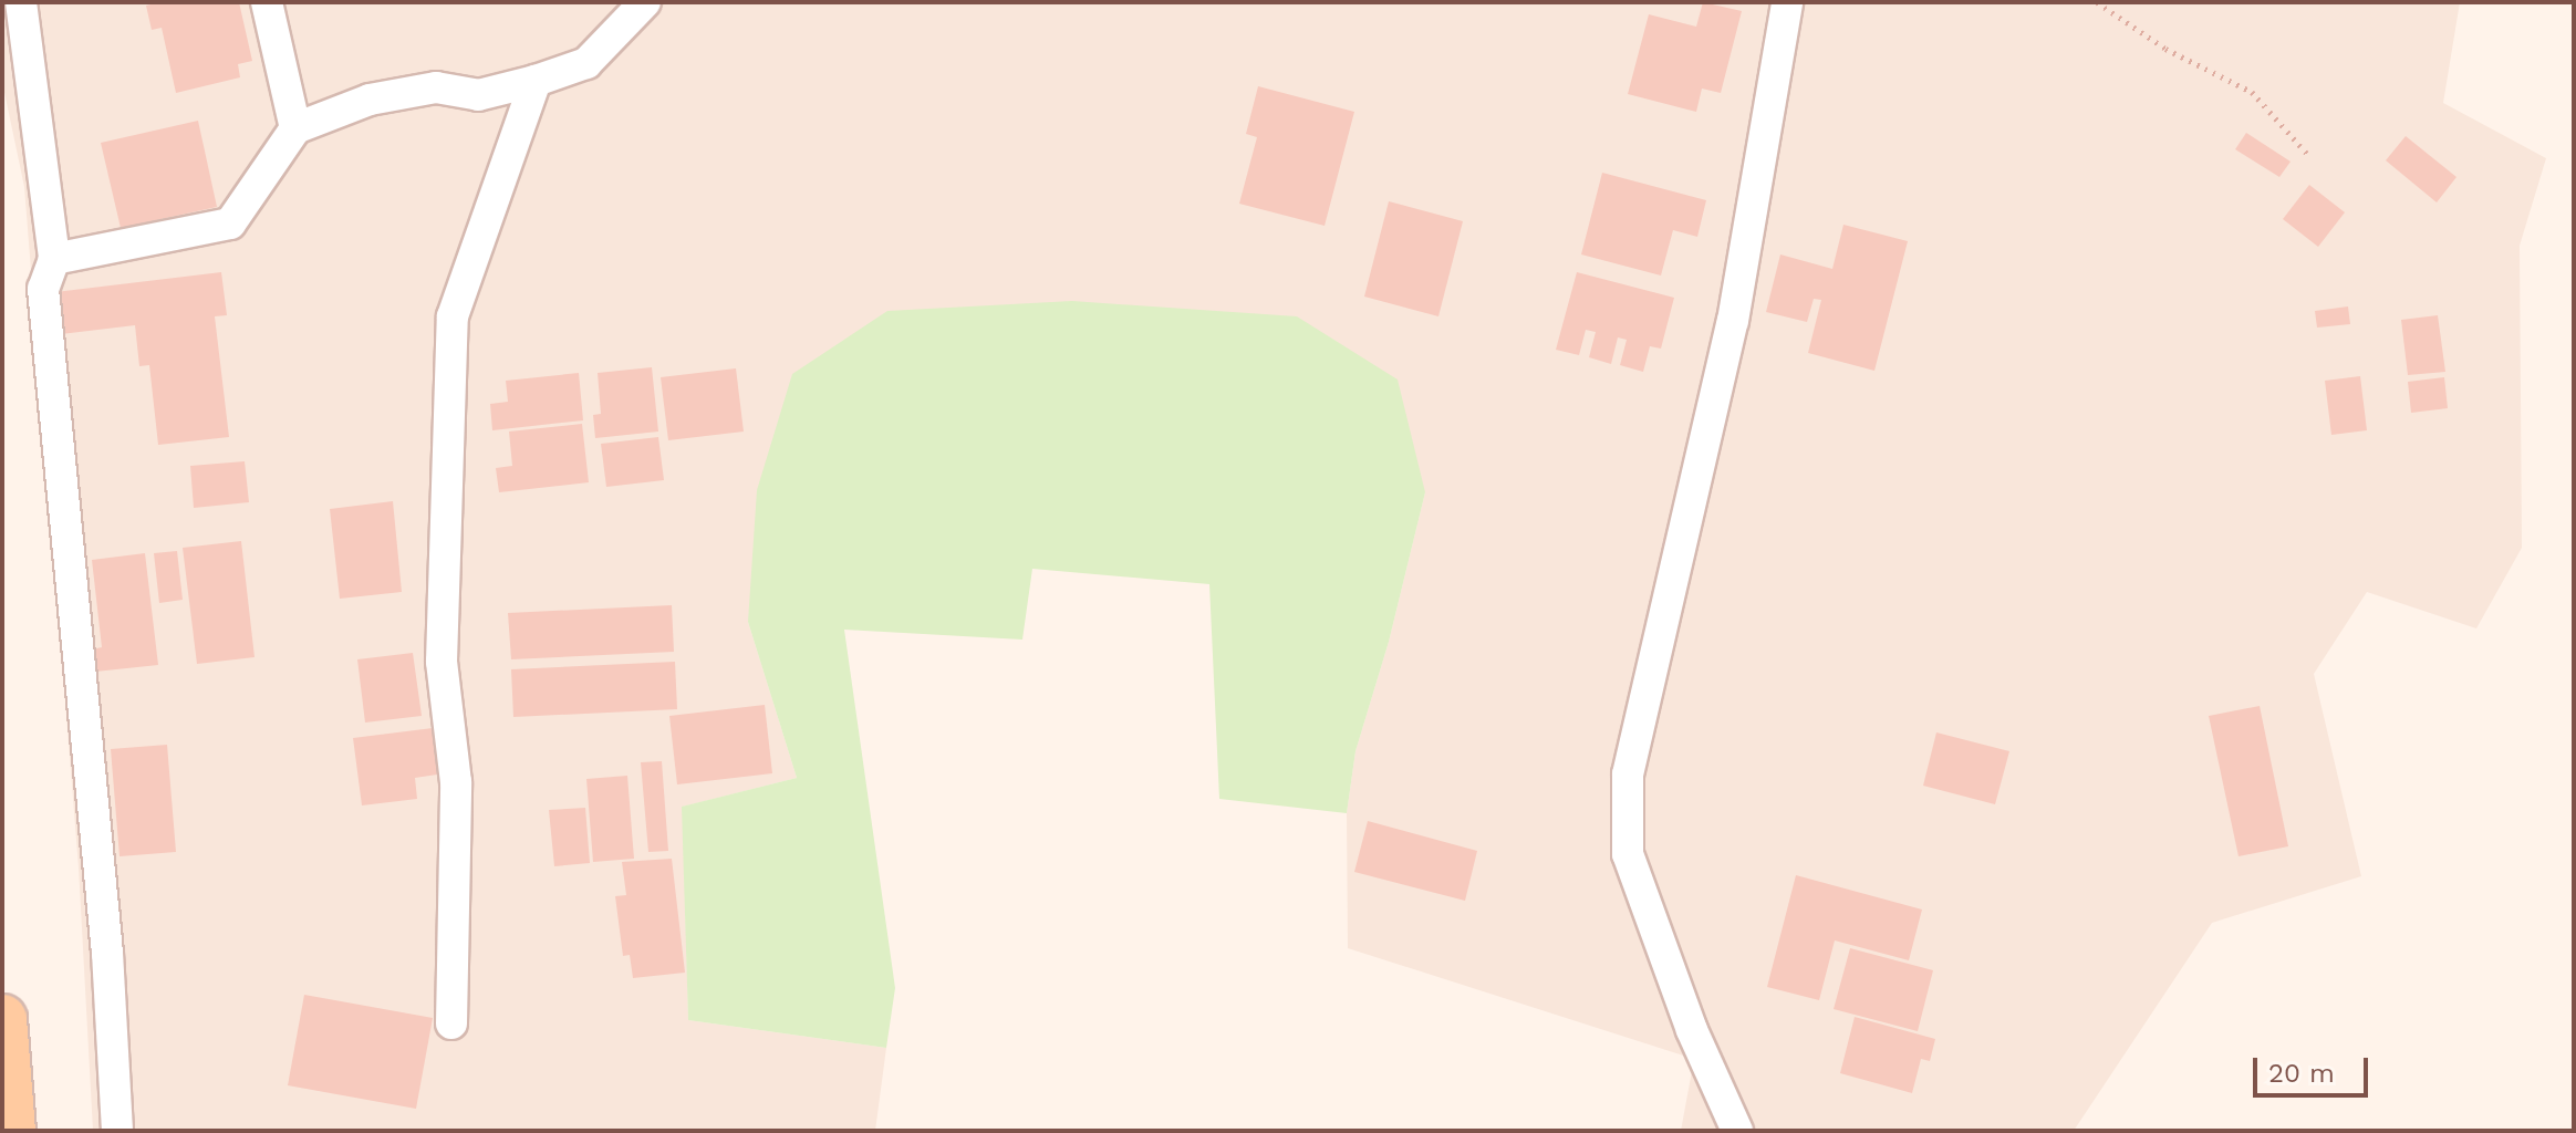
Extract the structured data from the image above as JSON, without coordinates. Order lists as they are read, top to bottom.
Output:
{
  "scale_bar": "20 m"
}
